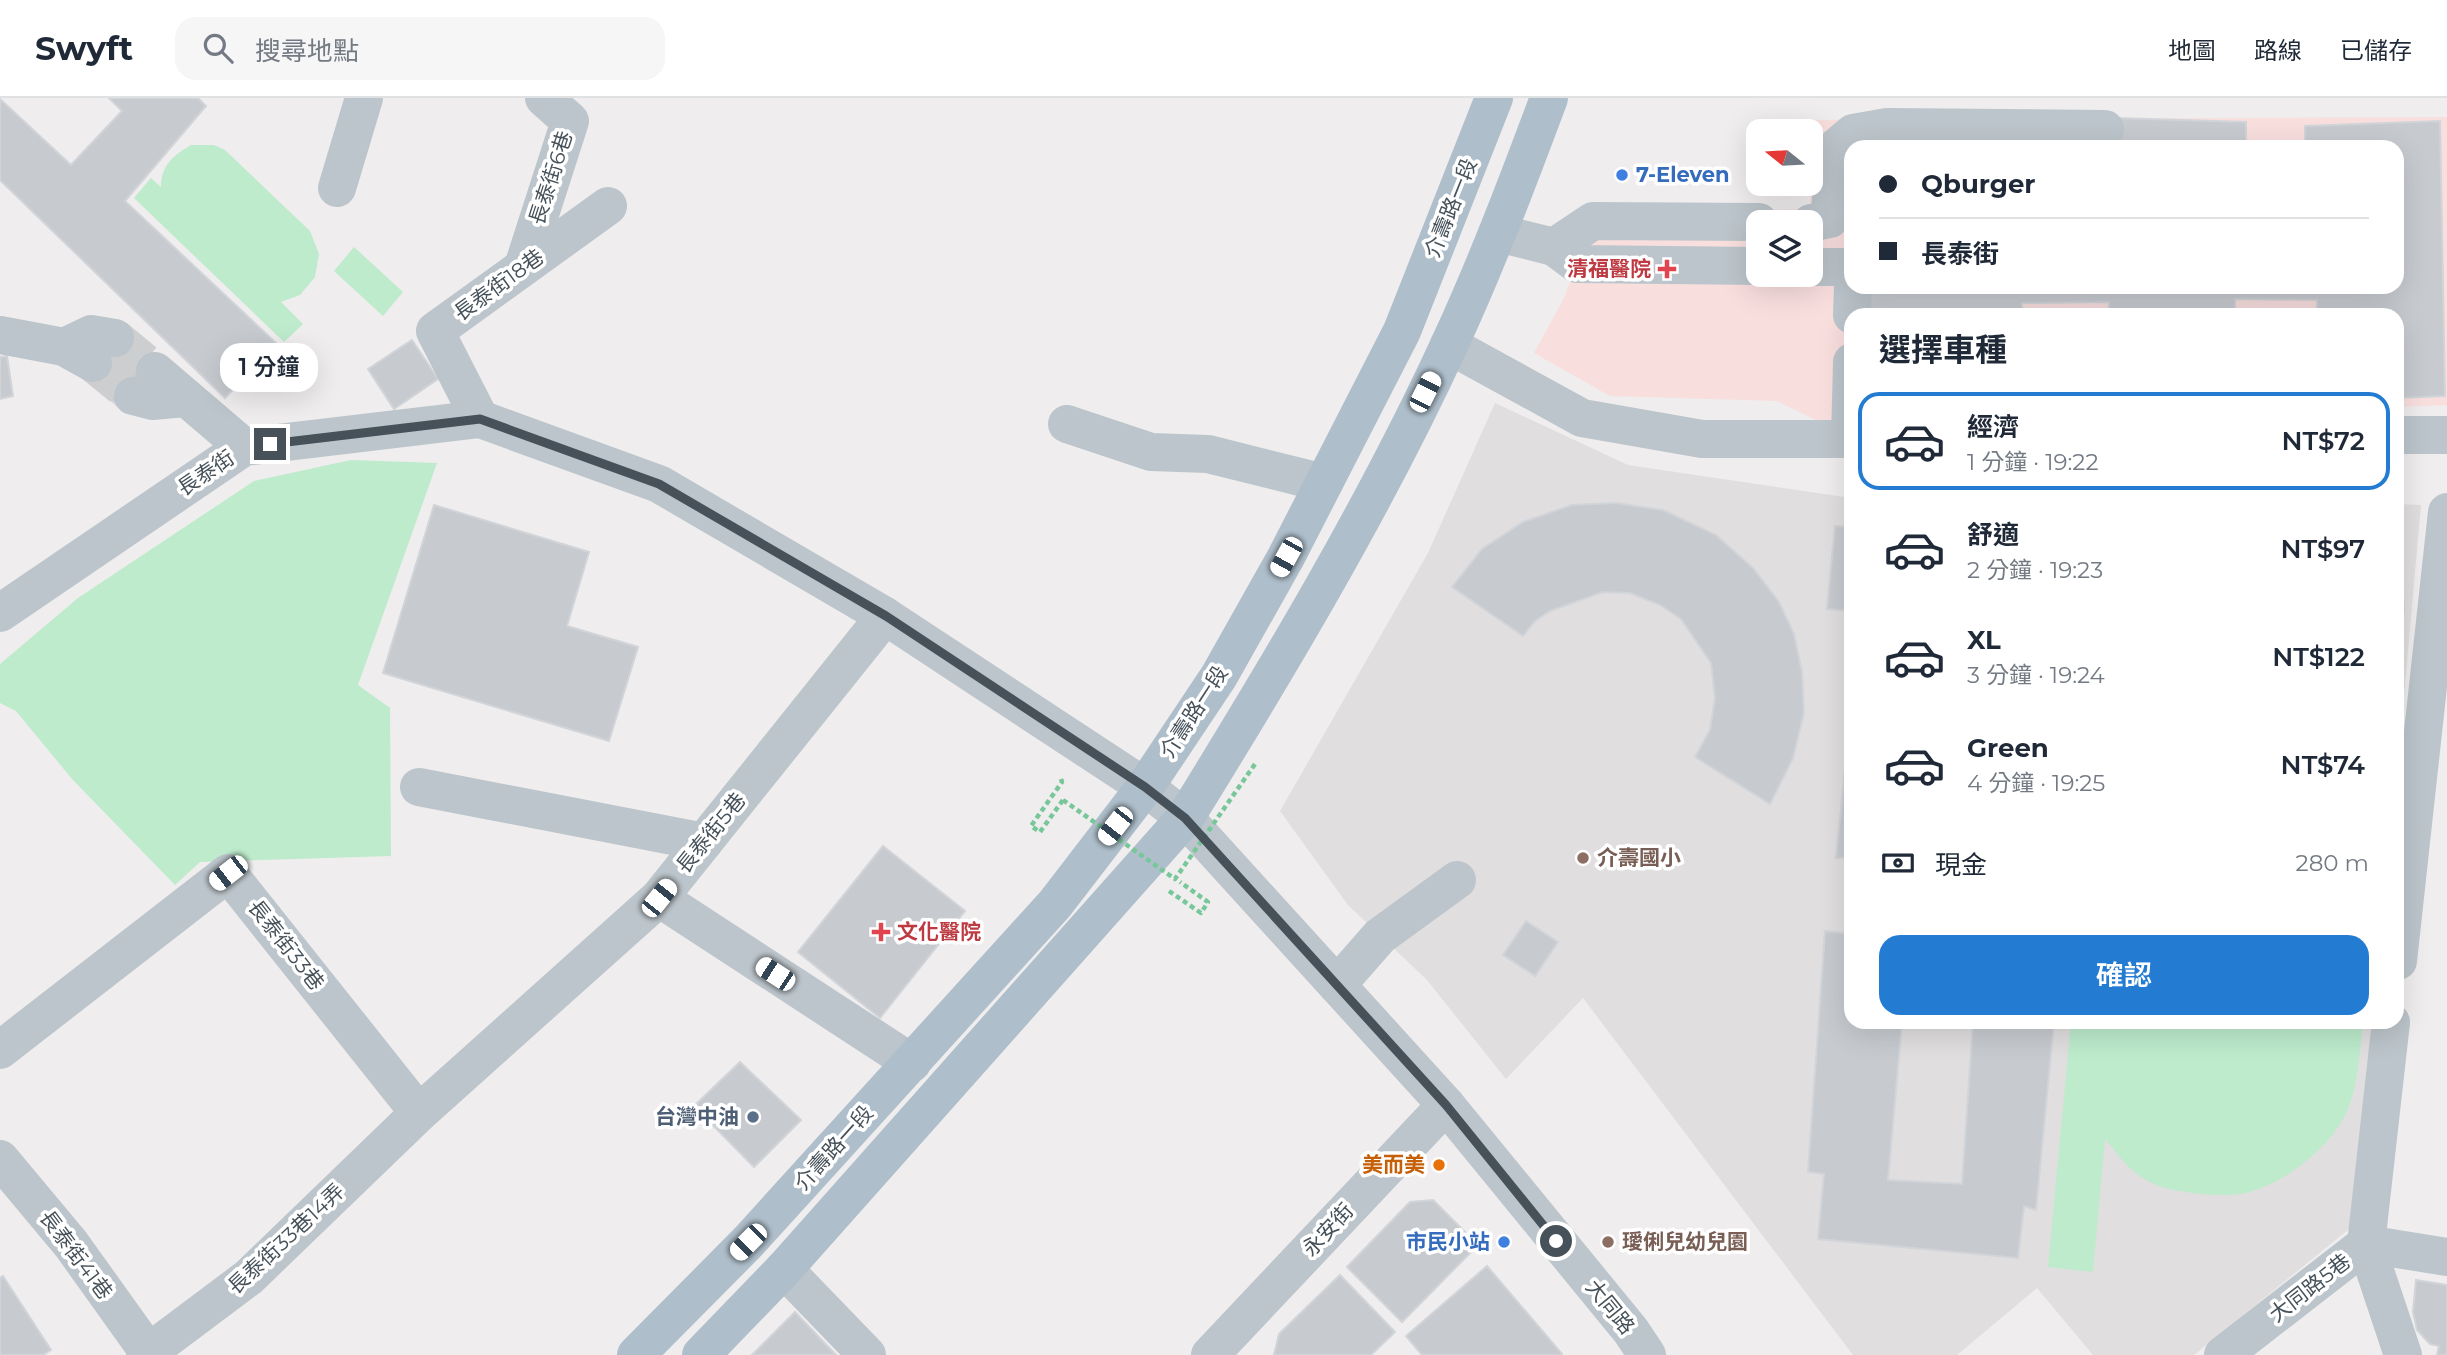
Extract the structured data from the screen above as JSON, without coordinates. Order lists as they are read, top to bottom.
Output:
{
  "streets": {
    "main road": ["介壽路一段"],
    "street": [
      "長泰街6巷",
      "長泰街18巷",
      "長泰街",
      "長泰街5巷",
      "長泰街33巷",
      "永安街",
      "長泰街33巷14弄",
      "長泰街41巷",
      "大同路5巷",
      "大同路"
    ]
  },
  "crossings": [
    ["長泰街6巷", "長泰街18巷"],
    ["介壽路一段", "長泰街"],
    ["介壽路一段", "大同路"],
    ["長泰街18巷", "長泰街"],
    ["長泰街", "長泰街5巷"],
    ["長泰街", "大同路"],
    ["長泰街5巷", "長泰街33巷"],
    ["長泰街5巷", "長泰街33巷14弄"],
    ["長泰街33巷", "長泰街33巷14弄"],
    ["永安街", "大同路"],
    ["長泰街33巷14弄", "長泰街41巷"]
  ],
  "places": {
    "other": [
      "7-Eleven",
      "介壽國小",
      "台灣中油",
      "美而美",
      "市民小站",
      "璦俐兒幼兒園"
    ],
    "health": ["清福醫院", "文化醫院"]
  },
  "north": "left",
  "page": {
    "header": "Swyft",
    "search": "搜尋地點",
    "nav": ["地圖", "路線", "已儲存"],
    "banner": ["Qburger", "長泰街"],
    "heading": "選擇車種",
    "bubble": "1 分鐘",
    "list": [
      {
        "name": "經濟",
        "note": "1 分鐘 · 19:22",
        "value": "NT$72"
      },
      {
        "name": "舒適",
        "note": "2 分鐘 · 19:23",
        "value": "NT$97"
      },
      {
        "name": "XL",
        "note": "3 分鐘 · 19:24",
        "value": "NT$122"
      },
      {
        "name": "Green",
        "note": "4 分鐘 · 19:25",
        "value": "NT$74"
      }
    ],
    "pay": ["現金", "280 m"],
    "buttons": "確認"
  }
}
